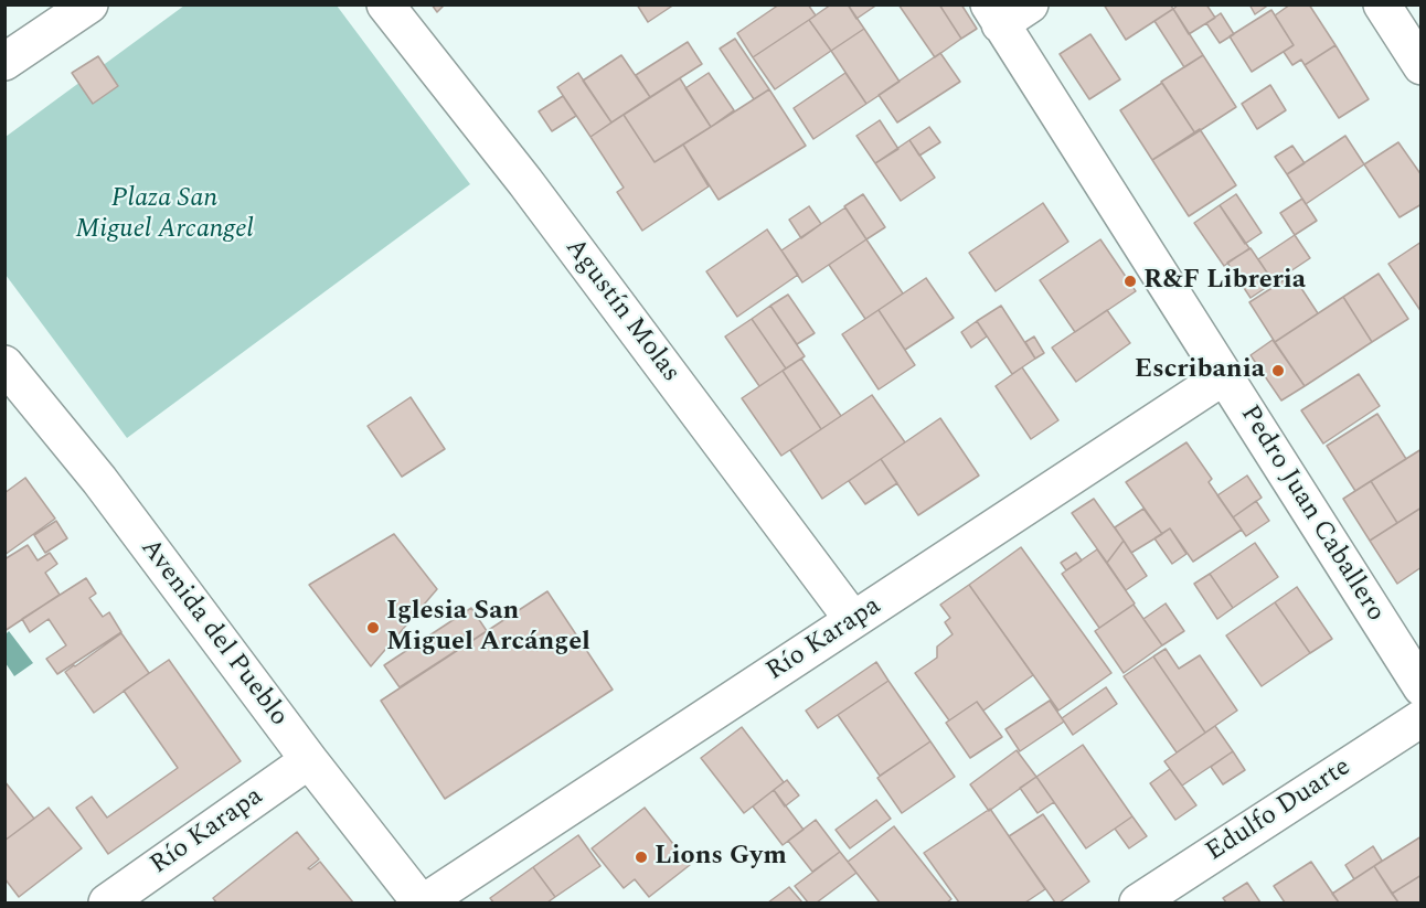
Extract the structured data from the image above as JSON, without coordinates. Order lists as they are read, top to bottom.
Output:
{
  "streets": {
    "street": [
      "Agustín Molas",
      "Pedro Juan Caballero",
      "Avenida del Pueblo",
      "Río Karapa",
      "Edulfo Duarte"
    ]
  },
  "crossings": [
    ["Agustín Molas", "Río Karapa"],
    ["Pedro Juan Caballero", "Río Karapa"],
    ["Avenida del Pueblo", "Río Karapa"]
  ],
  "parks": ["Plaza San Miguel Arcangel"],
  "places": [
    "R&F Libreria",
    "Escribania",
    "Iglesia San Miguel Arcángel",
    "Lions Gym"
  ]
}
